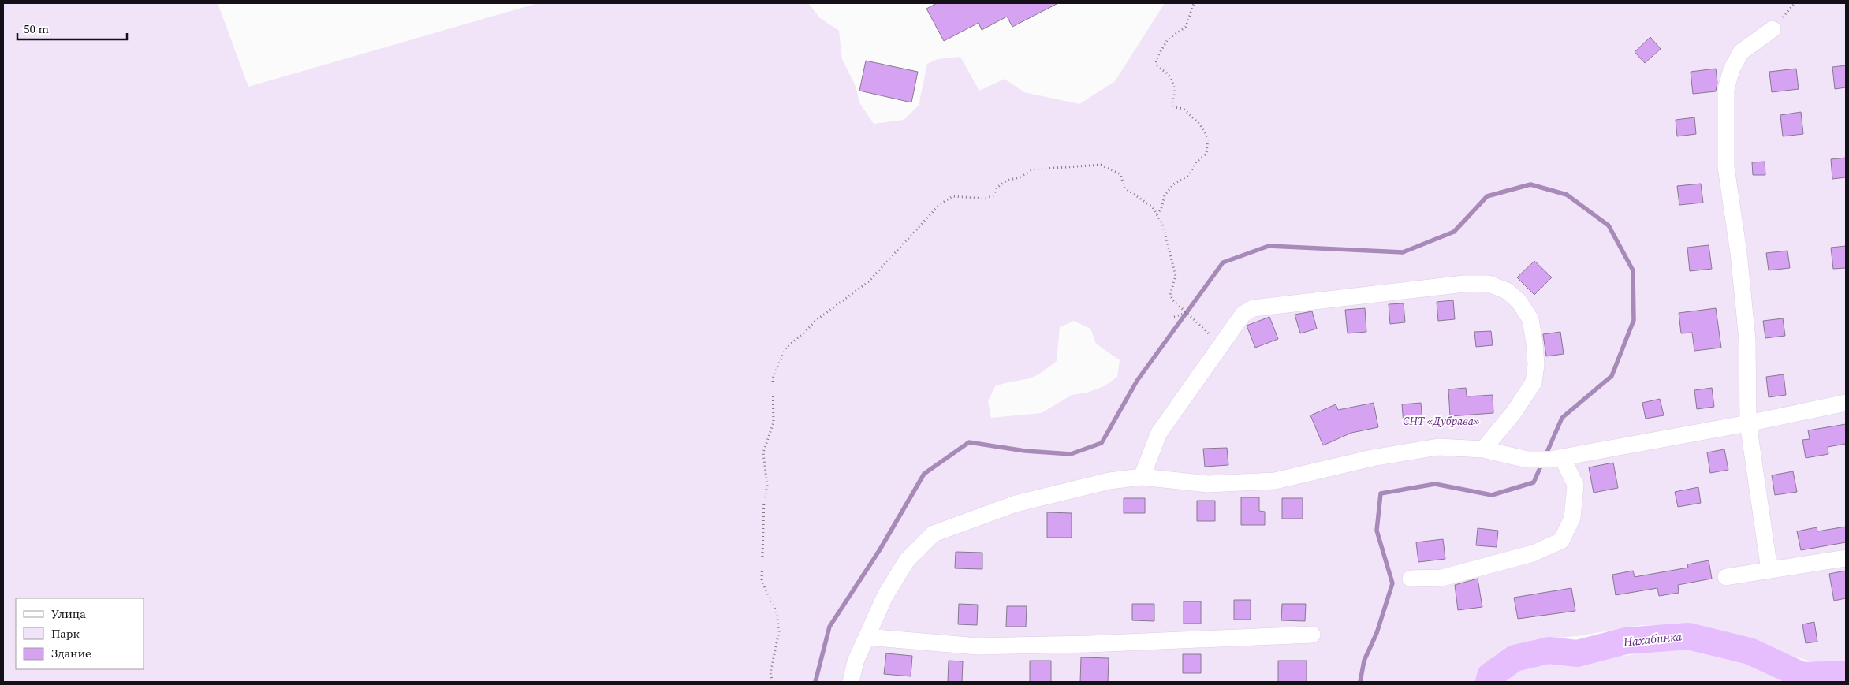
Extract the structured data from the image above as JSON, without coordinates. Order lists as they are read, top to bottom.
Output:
{
  "water": ["Нахабинка"],
  "parks": ["СНТ «Дубрава»"],
  "legend": ["Улица", "Парк", "Здание"],
  "scale_bar": "50 m"
}
